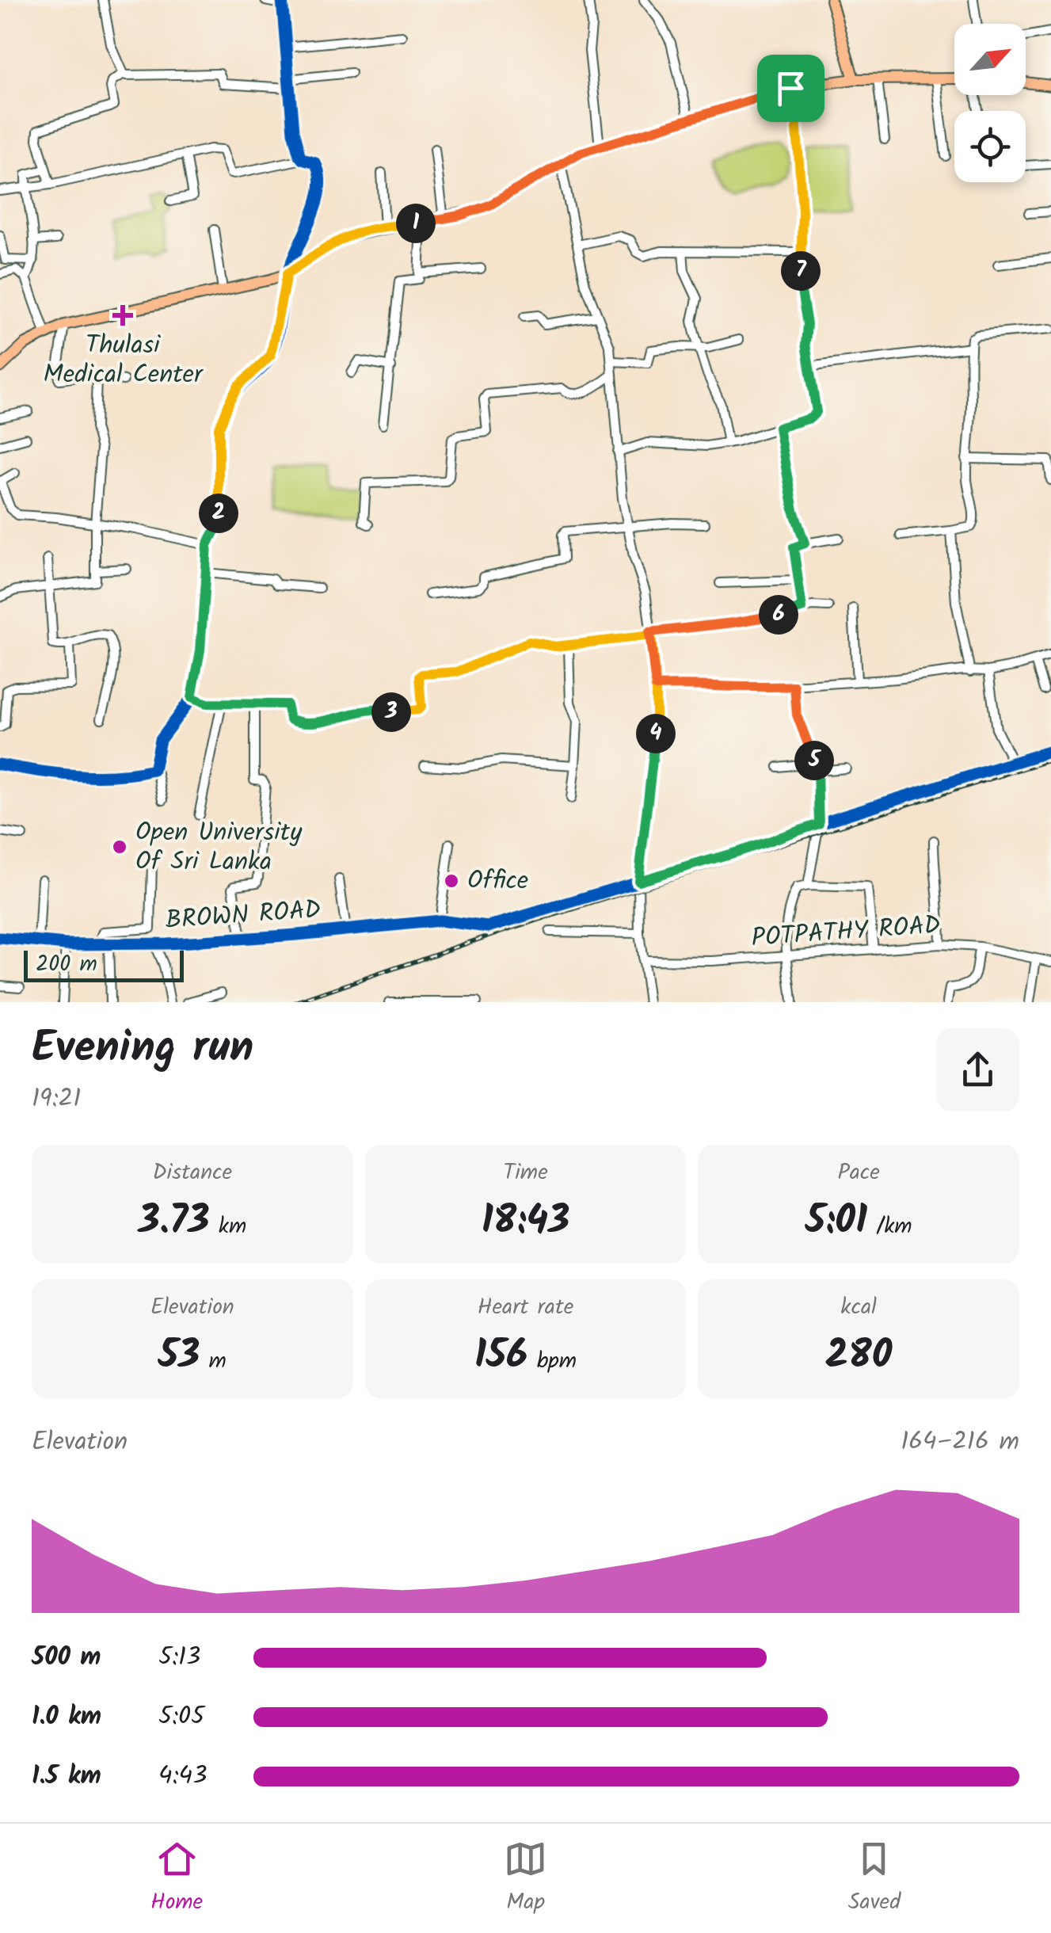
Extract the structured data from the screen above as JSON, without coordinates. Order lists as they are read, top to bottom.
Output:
{
  "streets": {
    "street": ["BROWN ROAD", "POTPATHY ROAD"]
  },
  "places": {
    "health": ["Thulasi Medical Center"],
    "other": ["Open University Of Sri Lanka", "Office"]
  },
  "scale_bar": "200 m",
  "north": "top right",
  "page": {
    "pins": [
      "1",
      "7",
      "2",
      "6",
      "3",
      "4",
      "5"
    ],
    "scale": "200 m",
    "heading": ["Evening run", "19:21"],
    "stats": [
      ["Distance", "3.73 km"],
      ["Time", "18:43"],
      ["Pace", "5:01 /km"],
      ["Elevation", "53 m"],
      ["Heart rate", "156 bpm"],
      ["kcal", "280"]
    ],
    "chart": ["Elevation", "164–216 m"],
    "list": [
      {
        "name": "500 m",
        "note": "5:13"
      },
      {
        "name": "1.0 km",
        "note": "5:05"
      },
      {
        "name": "1.5 km",
        "note": "4:43"
      }
    ],
    "tabs": ["Home", "Map", "Saved"]
  }
}
